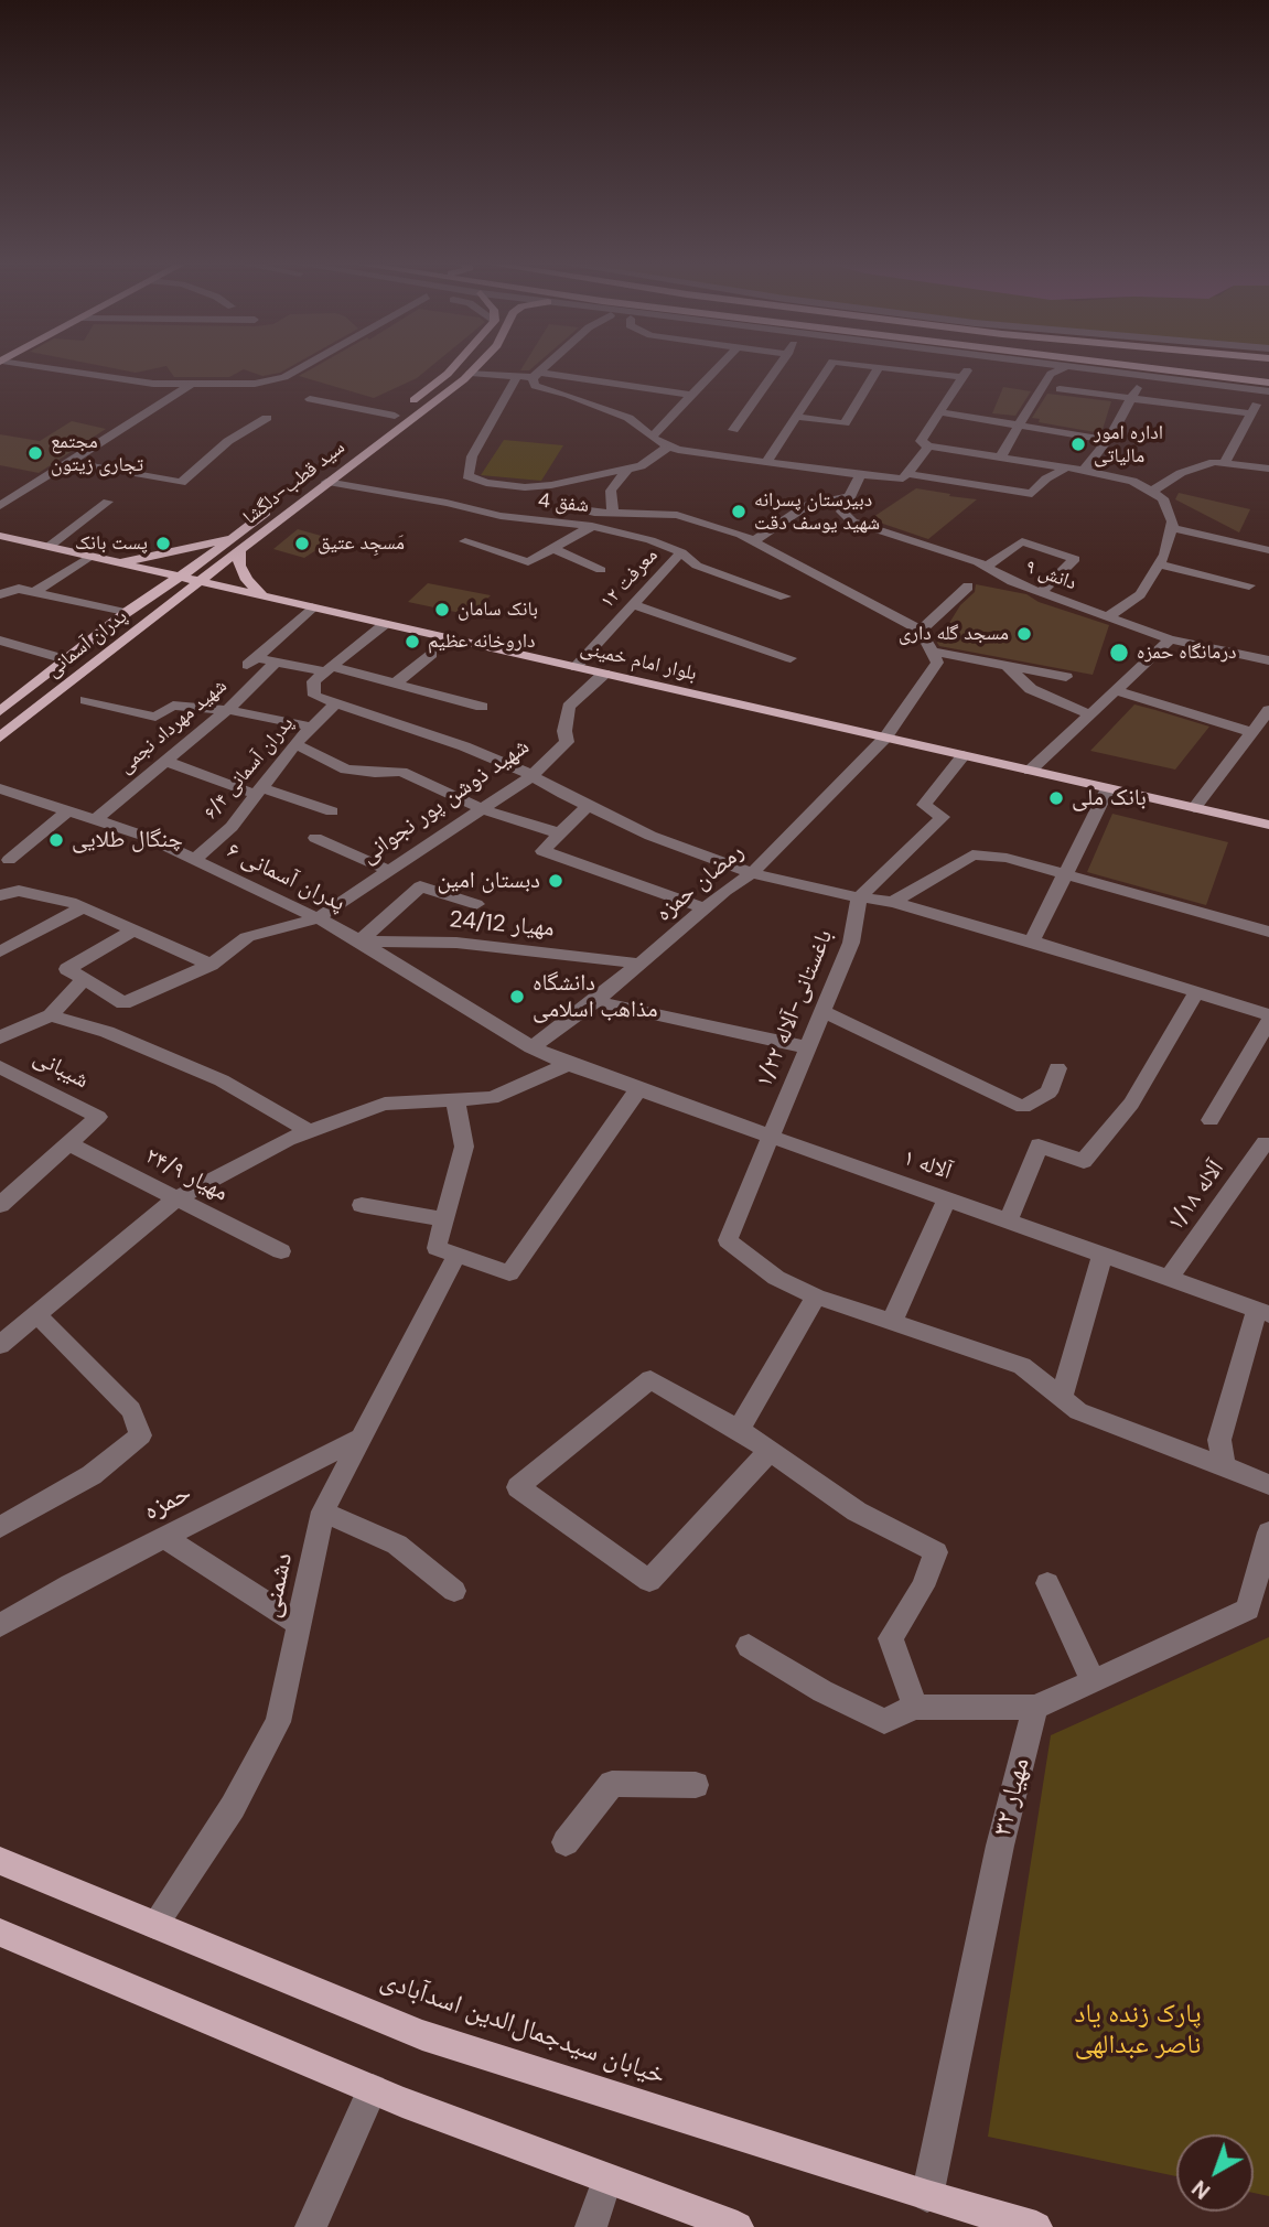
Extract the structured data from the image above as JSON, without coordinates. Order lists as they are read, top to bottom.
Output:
{
  "streets": {
    "main road": [
      "سید قطب-دلگشا",
      "پدران آسمانی",
      "بلوار امام خمینی",
      "خیابان سیدجمال‌الدین اسدآبادی"
    ],
    "street": [
      "شفق 4",
      "دانش ۹",
      "معرفت ۱۲",
      "شهید مهرداد نجمی",
      "پدران آسمانی ۶/۴",
      "شهید ذوشن پور نجوانی",
      "پدران آسمانی ۶",
      "رمضان حمزه",
      "مهیار 24/12",
      "باغستانی-آلاله ۱/۲۲",
      "شیبانی",
      "آلاله ۱",
      "مهیار ۲۴/۹",
      "آلاله ۱/۱۸",
      "حمزه",
      "دشمنی",
      "مهیار ۳۲"
    ]
  },
  "crossings": [
    ["سید قطب-دلگشا", "شفق 4"],
    ["سید قطب-دلگشا", "پدران آسمانی"],
    ["سید قطب-دلگشا", "بلوار امام خمینی"],
    ["شفق 4", "معرفت ۱۲"],
    ["معرفت ۱۲", "بلوار امام خمینی"],
    ["پدران آسمانی", "بلوار امام خمینی"],
    ["بلوار امام خمینی", "شهید ذوشن پور نجوانی"],
    ["بلوار امام خمینی", "رمضان حمزه"],
    ["شهید مهرداد نجمی", "پدران آسمانی ۶"],
    ["پدران آسمانی ۶/۴", "پدران آسمانی ۶"],
    ["شهید ذوشن پور نجوانی", "پدران آسمانی ۶"],
    ["پدران آسمانی ۶", "رمضان حمزه"],
    ["پدران آسمانی ۶", "مهیار 24/12"],
    ["پدران آسمانی ۶", "آلاله ۱"],
    ["رمضان حمزه", "مهیار 24/12"],
    ["باغستانی-آلاله ۱/۲۲", "آلاله ۱"],
    ["شیبانی", "مهیار ۲۴/۹"],
    ["آلاله ۱", "آلاله ۱/۱۸"],
    ["حمزه", "دشمنی"],
    ["دشمنی", "خیابان سیدجمال‌الدین اسدآبادی"],
    ["مهیار ۳۲", "خیابان سیدجمال‌الدین اسدآبادی"]
  ],
  "parks": ["پارک زنده یاد ناصر عبدالهی"],
  "places": [
    "اداره امور مالیاتی",
    "مجتمع تجاری زیتون",
    "دبیرستان پسرانه شهید یوسف دقت",
    "پست بانک",
    "مَسجِد عتیق",
    "بانک سامان",
    "مسجد گله داری",
    "داروخانه عظیم",
    "درمانگاه حمزه",
    "بانک ملى",
    "چنگال طلایی",
    "دبستان امین",
    "دانشگاه مذاهب اسلامی"
  ],
  "north": "bottom left"
}
